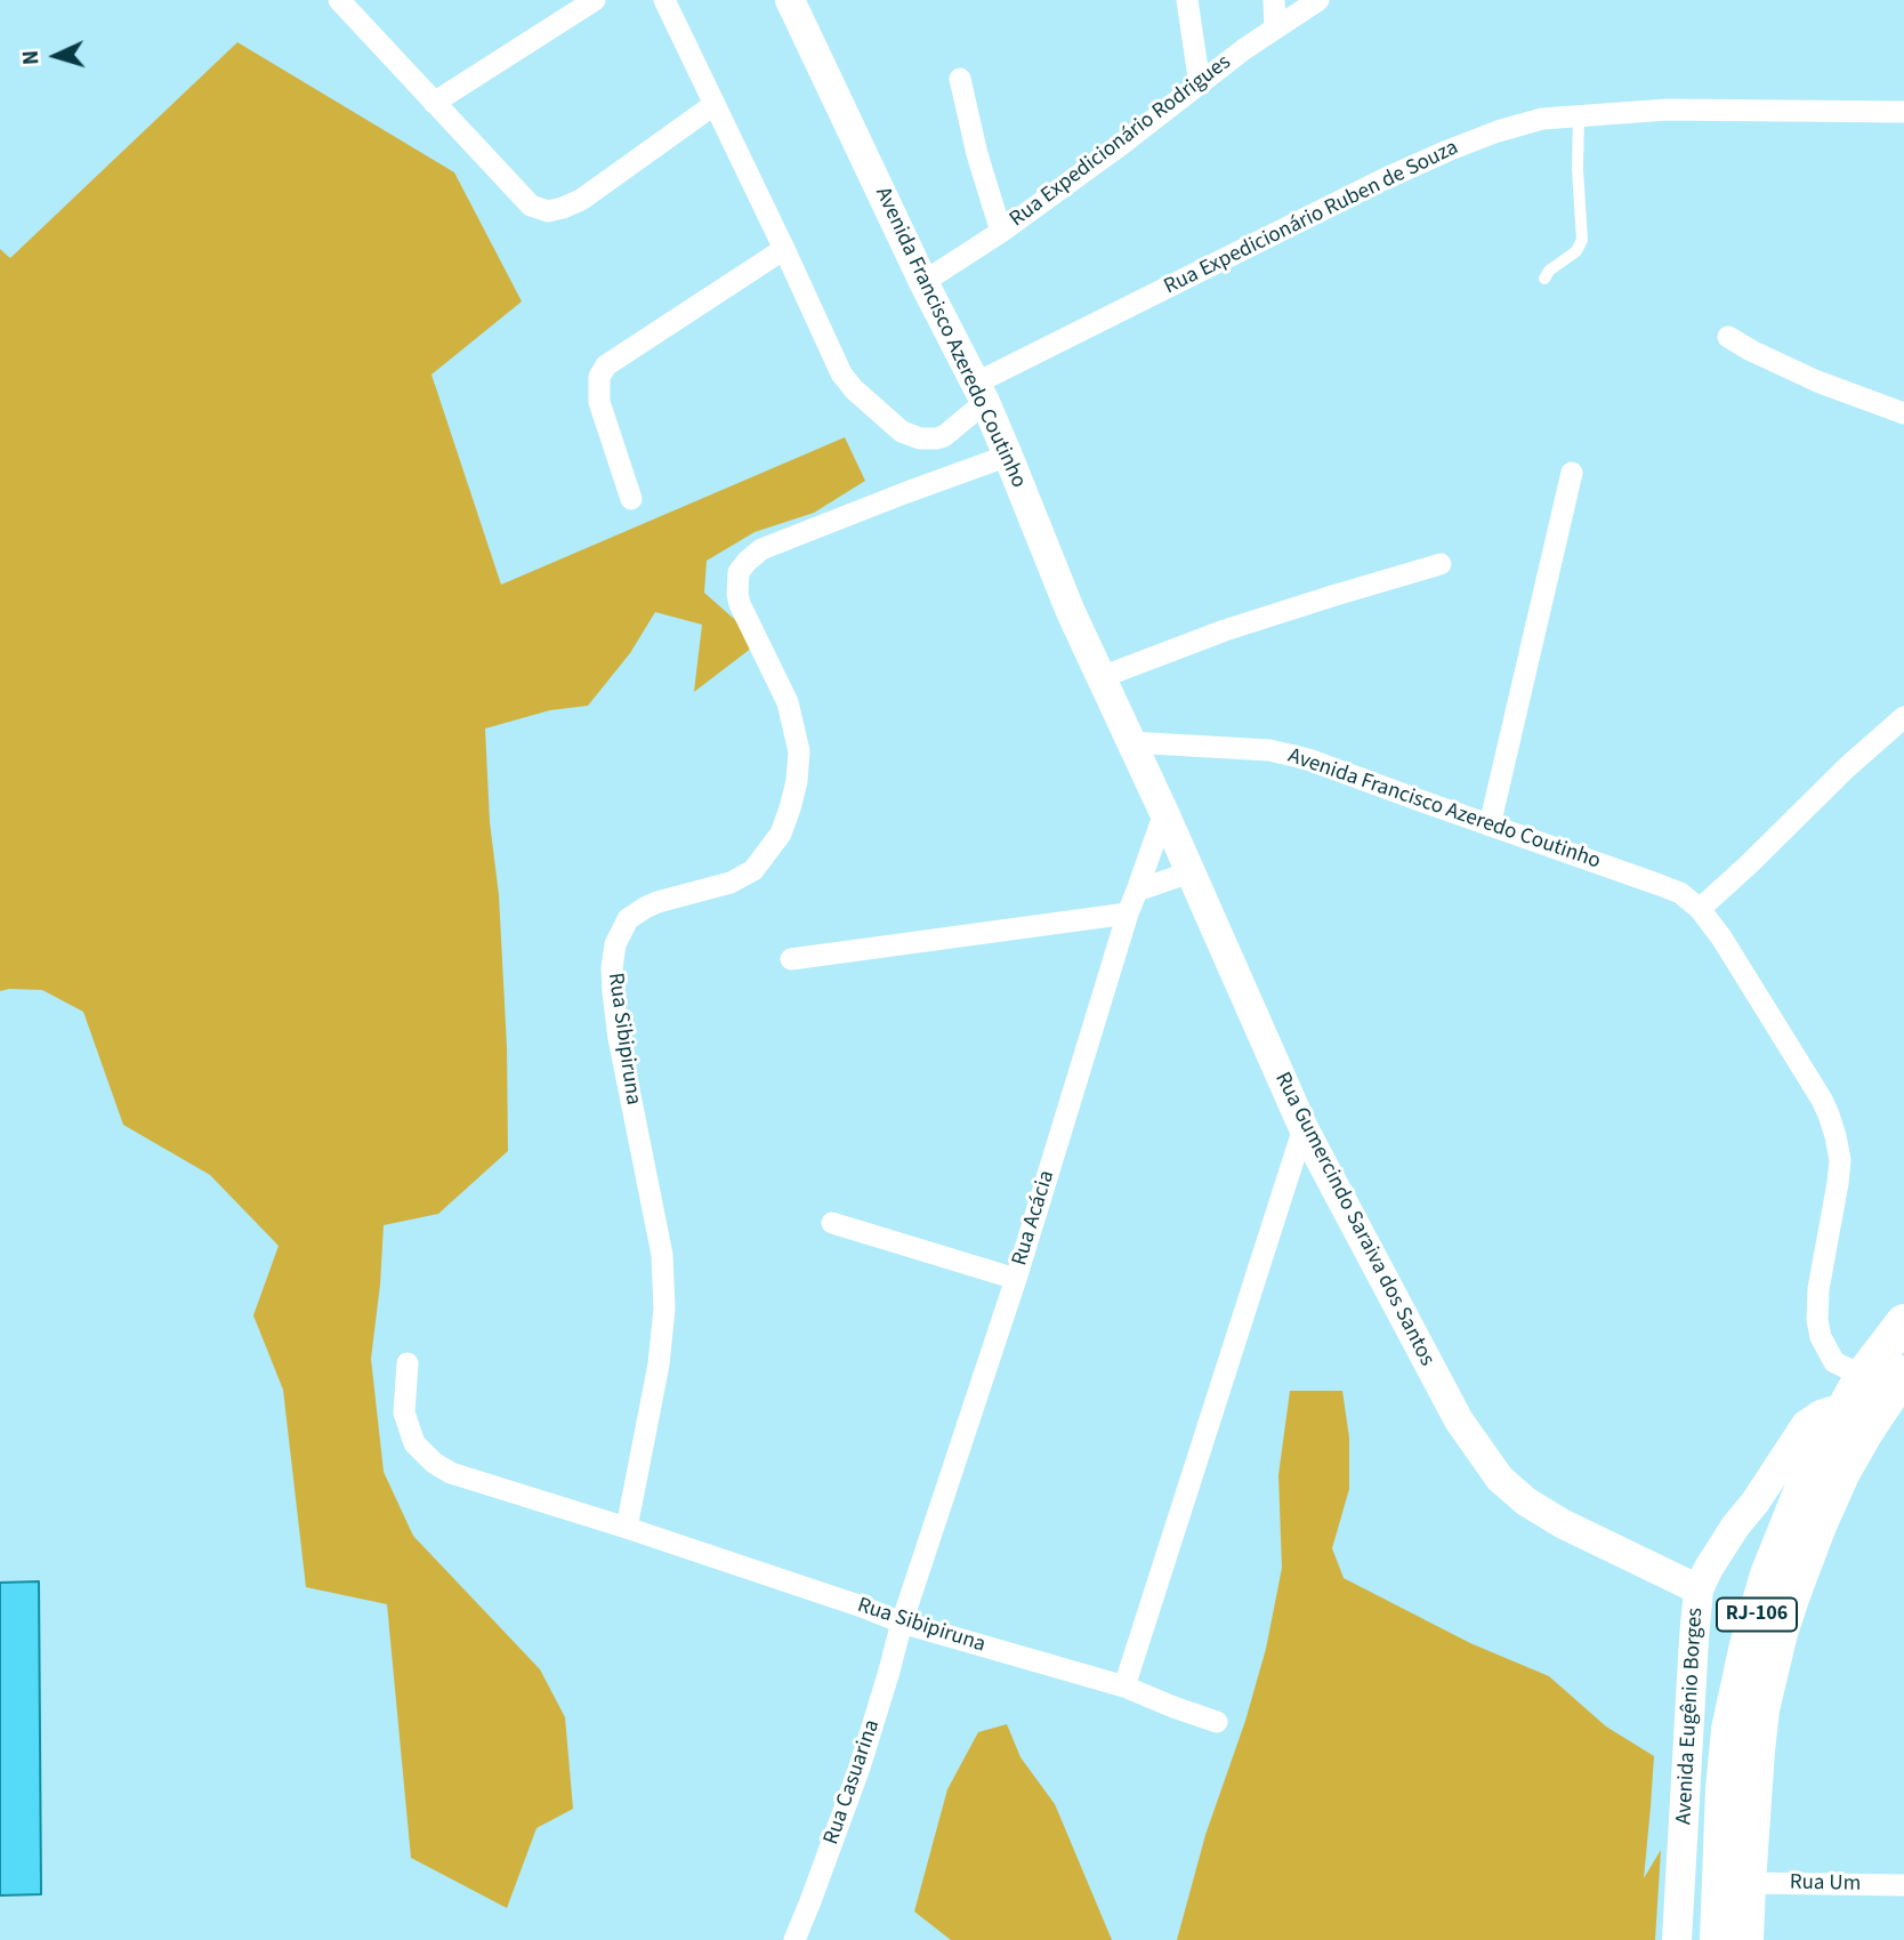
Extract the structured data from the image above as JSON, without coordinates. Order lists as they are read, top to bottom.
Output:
{
  "streets": {
    "highway": ["RJ-106"],
    "main road": ["Avenida Francisco Azeredo Coutinho", "Rua Gumercindo Saraiva dos Santos", "Avenida Eugênio Borges"],
    "street": [
      "Rua Expedicionário Rodrigues",
      "Rua Expedicionário Ruben de Souza",
      "Rua Sibipiruna",
      "Rua Acácia",
      "Rua Casuarina",
      "Rua Um"
    ]
  },
  "crossings": [
    ["Rua Expedicionário Rodrigues", "Avenida Francisco Azeredo Coutinho"],
    ["Rua Expedicionário Ruben de Souza", "Avenida Francisco Azeredo Coutinho"],
    ["Avenida Francisco Azeredo Coutinho", "Rua Sibipiruna"],
    ["Avenida Francisco Azeredo Coutinho", "Rua Gumercindo Saraiva dos Santos"],
    ["Avenida Francisco Azeredo Coutinho", "RJ-106"],
    ["Avenida Francisco Azeredo Coutinho", "Avenida Eugênio Borges"],
    ["Rua Sibipiruna", "Rua Acácia"],
    ["Rua Sibipiruna", "Rua Casuarina"],
    ["Rua Acácia", "Rua Gumercindo Saraiva dos Santos"],
    ["Rua Acácia", "Rua Casuarina"],
    ["Rua Gumercindo Saraiva dos Santos", "Avenida Eugênio Borges"],
    ["RJ-106", "Avenida Eugênio Borges"],
    ["RJ-106", "Rua Um"]
  ],
  "north": "left"
}
